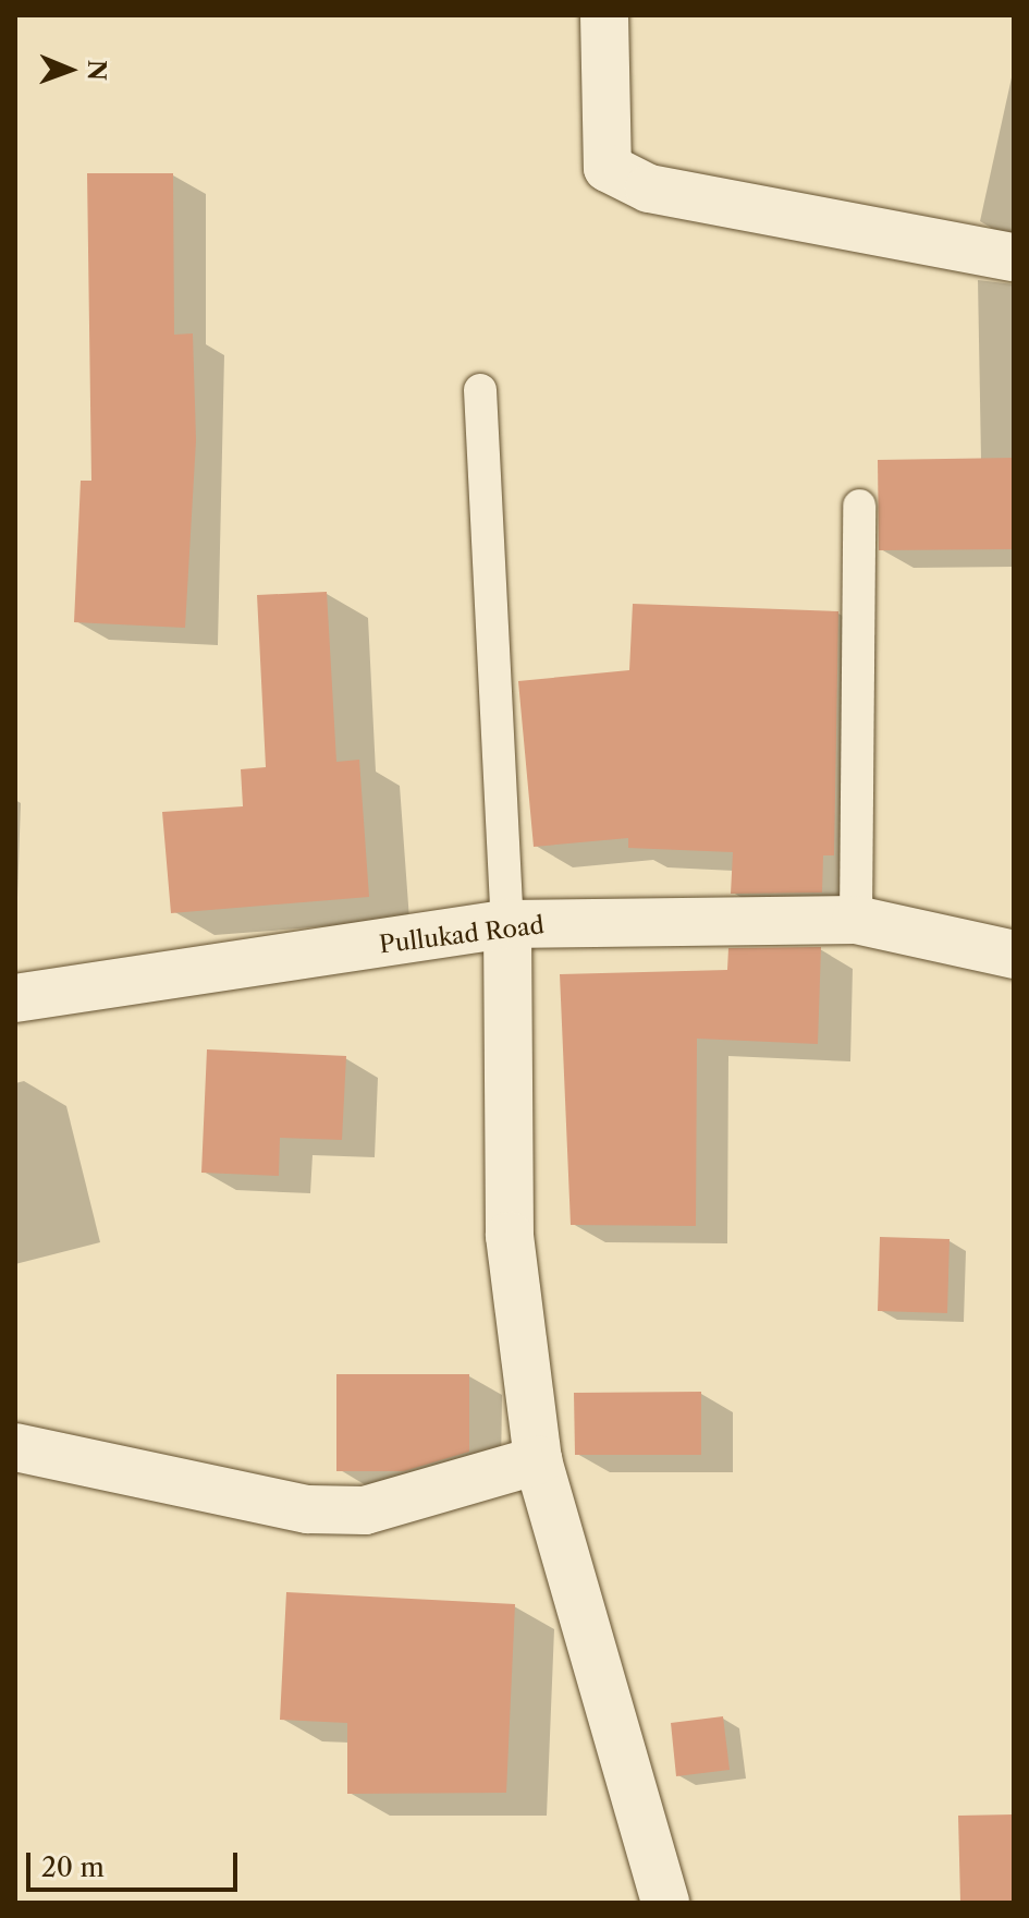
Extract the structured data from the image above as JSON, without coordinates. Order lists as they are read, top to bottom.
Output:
{
  "streets": {
    "street": ["Pullukad Road"]
  },
  "scale_bar": "20 m",
  "north": "right"
}
